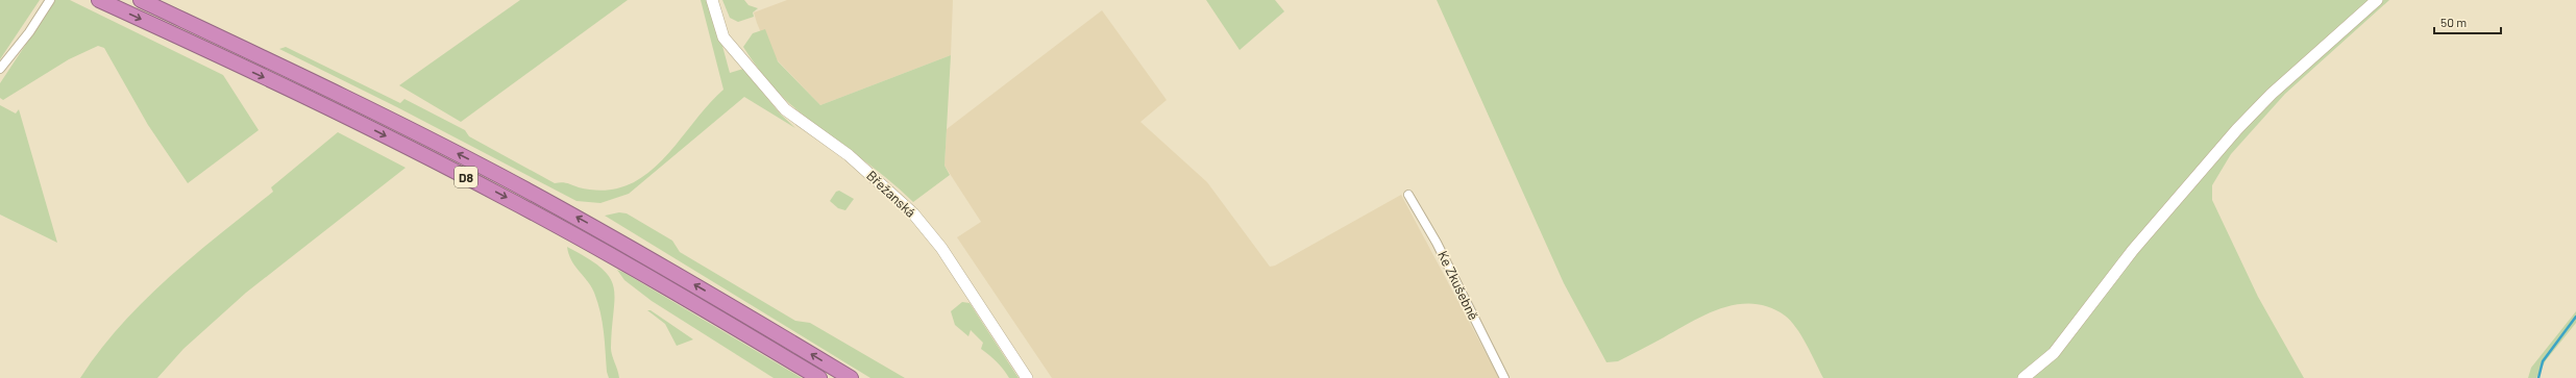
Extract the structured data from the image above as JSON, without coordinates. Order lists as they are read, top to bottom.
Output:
{
  "streets": {
    "highway": ["D8"],
    "street": ["Břežanská", "Ke Zkušebně"]
  },
  "scale_bar": "50 m"
}
